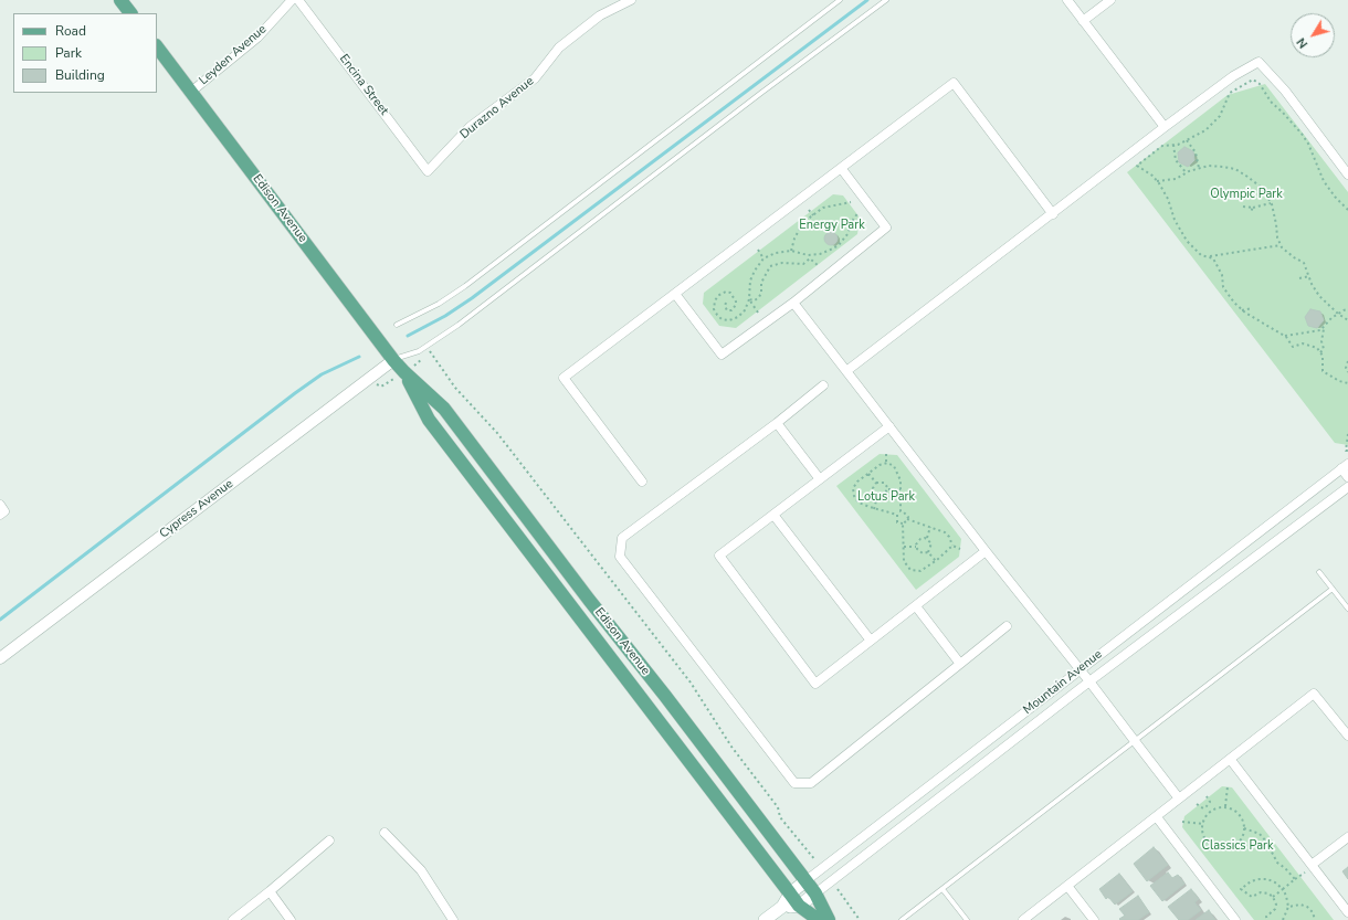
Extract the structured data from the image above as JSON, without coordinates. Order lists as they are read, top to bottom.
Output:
{
  "streets": {
    "main road": ["Edison Avenue", "Mountain Avenue"],
    "street": [
      "Leyden Avenue",
      "Encina Street",
      "Durazno Avenue",
      "Cypress Avenue"
    ]
  },
  "crossings": [
    ["Leyden Avenue", "Edison Avenue"],
    ["Encina Street", "Durazno Avenue"],
    ["Edison Avenue", "Cypress Avenue"],
    ["Edison Avenue", "Mountain Avenue"]
  ],
  "parks": [
    "Olympic Park",
    "Energy Park",
    "Lotus Park",
    "Classics Park"
  ],
  "legend": ["Road", "Park", "Building"],
  "north": "bottom left"
}
